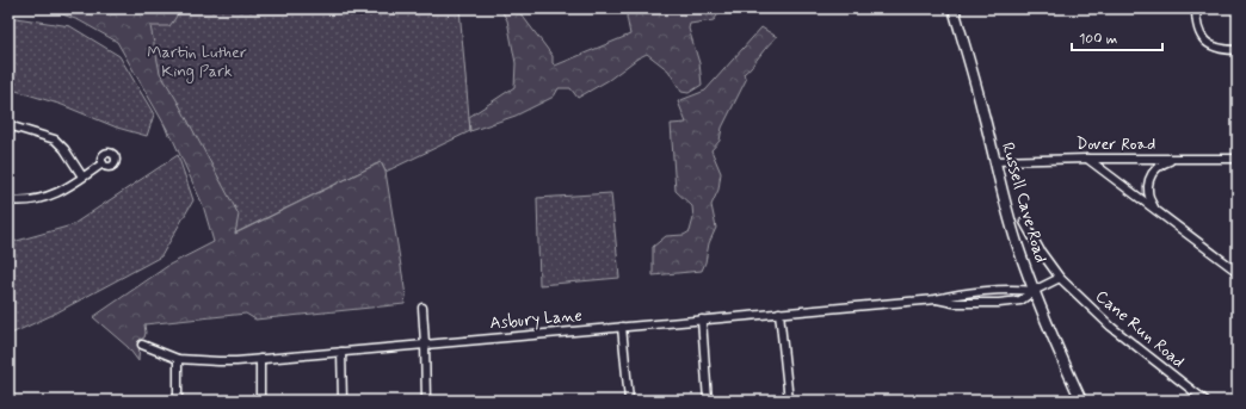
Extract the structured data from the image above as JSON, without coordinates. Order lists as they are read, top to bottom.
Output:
{
  "streets": {
    "main road": ["Russell Cave Road"],
    "street": ["Dover Road", "Asbury Lane", "Cane Run Road"]
  },
  "crossings": [
    ["Dover Road", "Russell Cave Road"],
    ["Russell Cave Road", "Asbury Lane"]
  ],
  "parks": ["Martin Luther King Park"],
  "scale_bar": "100 m"
}
